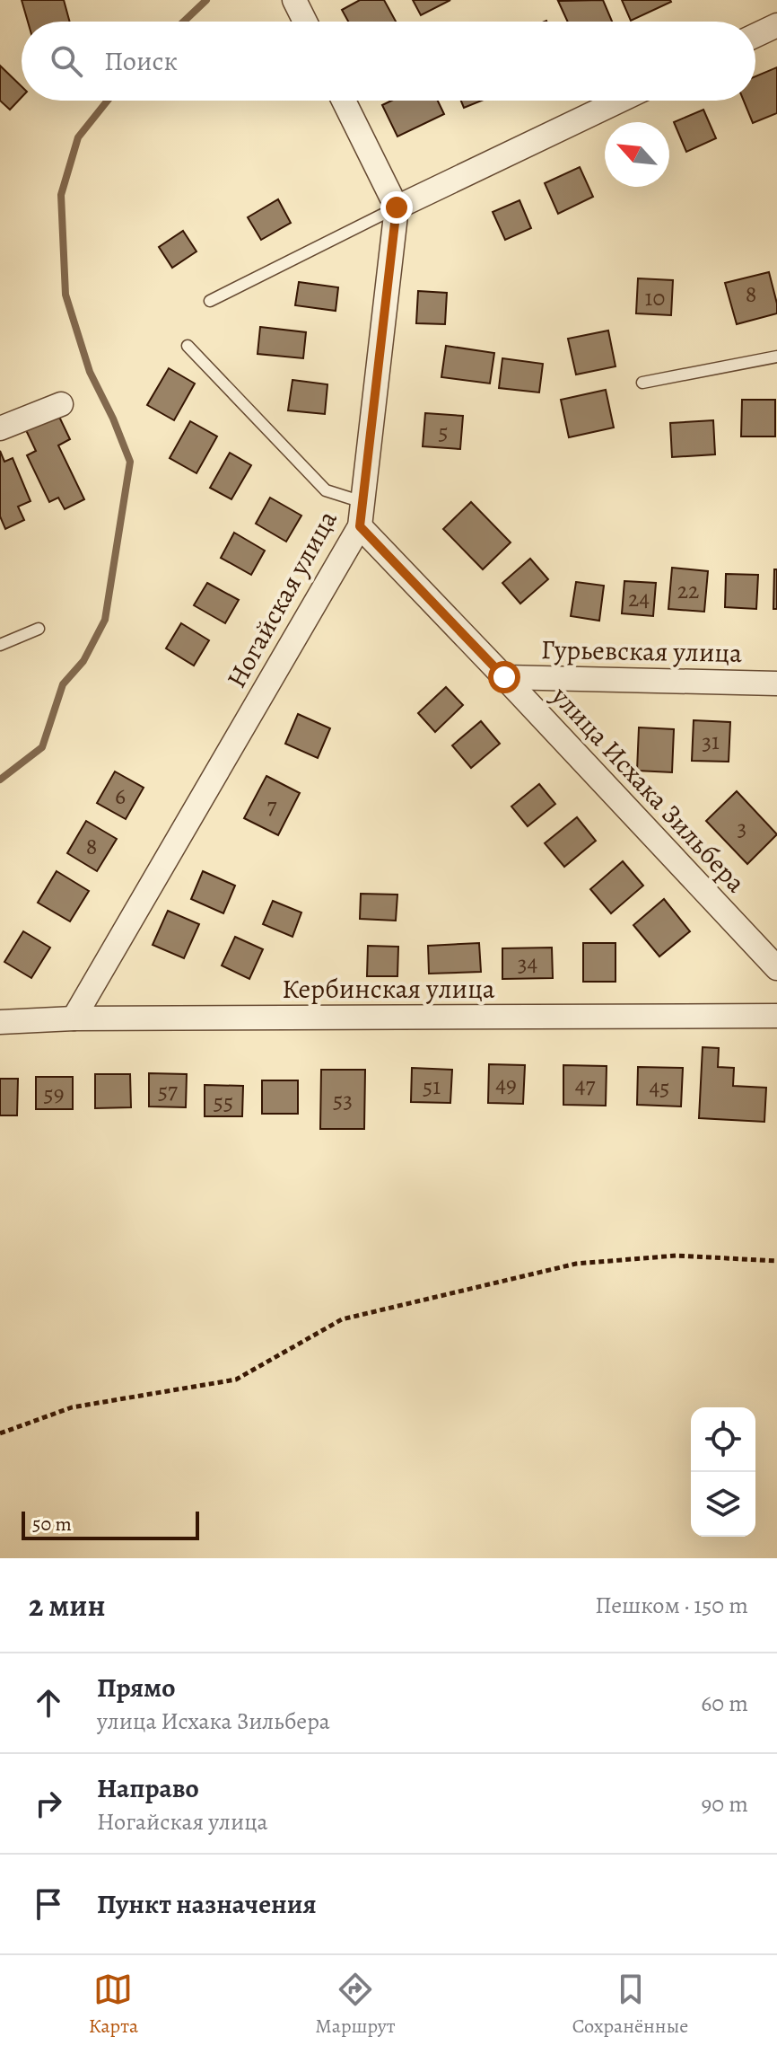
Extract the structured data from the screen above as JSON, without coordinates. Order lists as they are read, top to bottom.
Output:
{
  "streets": {
    "street": [
      "Ногайская улица",
      "Гурьевская улица",
      "улица Исхака Зильбера",
      "Кербинская улица"
    ]
  },
  "crossings": [
    ["Ногайская улица", "улица Исхака Зильбера"],
    ["Ногайская улица", "Кербинская улица"],
    ["Гурьевская улица", "улица Исхака Зильбера"]
  ],
  "house_numbers": [
    "8",
    "10",
    "5",
    "22",
    "24",
    "31",
    "6",
    "7",
    "3",
    "8",
    "34",
    "49",
    "47",
    "51",
    "45",
    "57",
    "59",
    "53",
    "55"
  ],
  "scale_bar": "50 m",
  "north": "top left",
  "page": {
    "search": "Поиск",
    "scale": "50 m",
    "heading": ["2 мин", "Пешком · 150 m"],
    "list": [
      ["Прямо", "улица Исхака Зильбера", "60 m"],
      ["Направо", "Ногайская улица", "90 m"],
      "Пункт назначения"
    ],
    "nav": ["Карта", "Маршрут", "Сохранённые"]
  }
}
